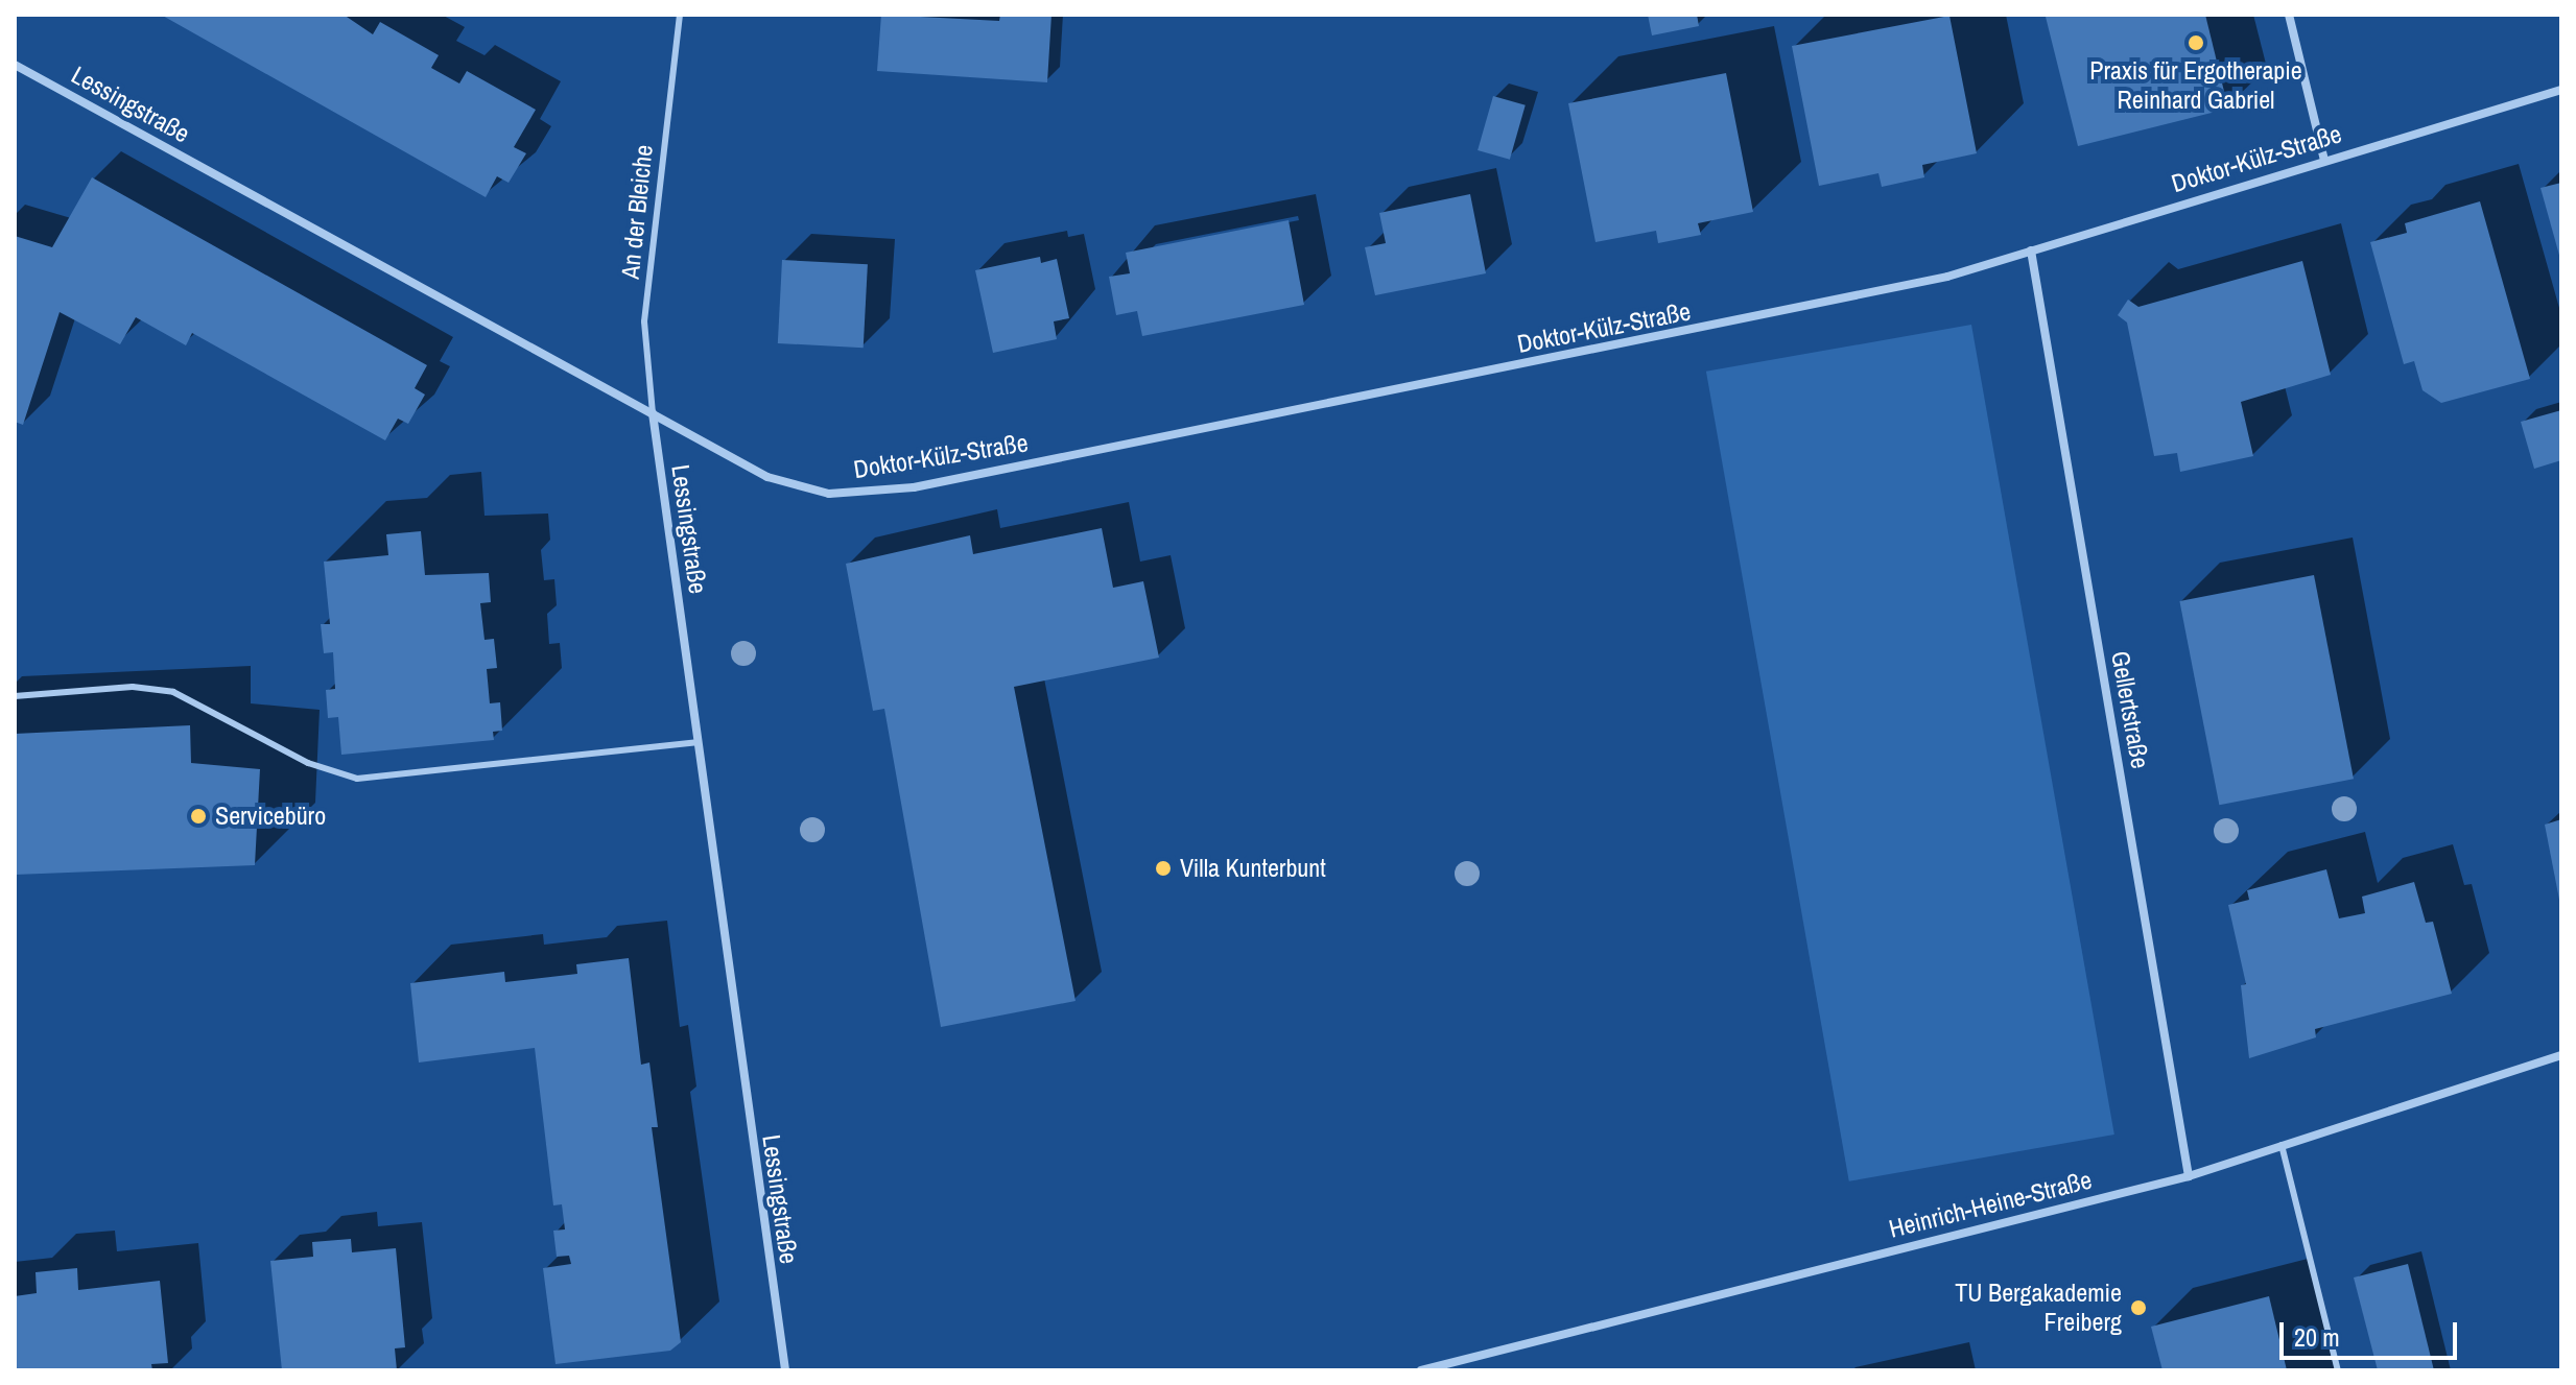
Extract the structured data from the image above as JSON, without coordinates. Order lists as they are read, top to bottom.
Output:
{
  "streets": {
    "street": [
      "Lessingstraße",
      "Doktor-Külz-Straße",
      "Gellertstraße",
      "Heinrich-Heine-Straße"
    ],
    "lane": ["An der Bleiche"]
  },
  "crossings": [
    ["Lessingstraße", "Doktor-Külz-Straße"],
    ["Lessingstraße", "An der Bleiche"],
    ["Doktor-Külz-Straße", "An der Bleiche"],
    ["Doktor-Külz-Straße", "Gellertstraße"],
    ["Gellertstraße", "Heinrich-Heine-Straße"]
  ],
  "places": [
    "Praxis für Ergotherapie Reinhard Gabriel",
    "Servicebüro",
    "Villa Kunterbunt",
    "TU Bergakademie Freiberg"
  ],
  "scale_bar": "20 m"
}
